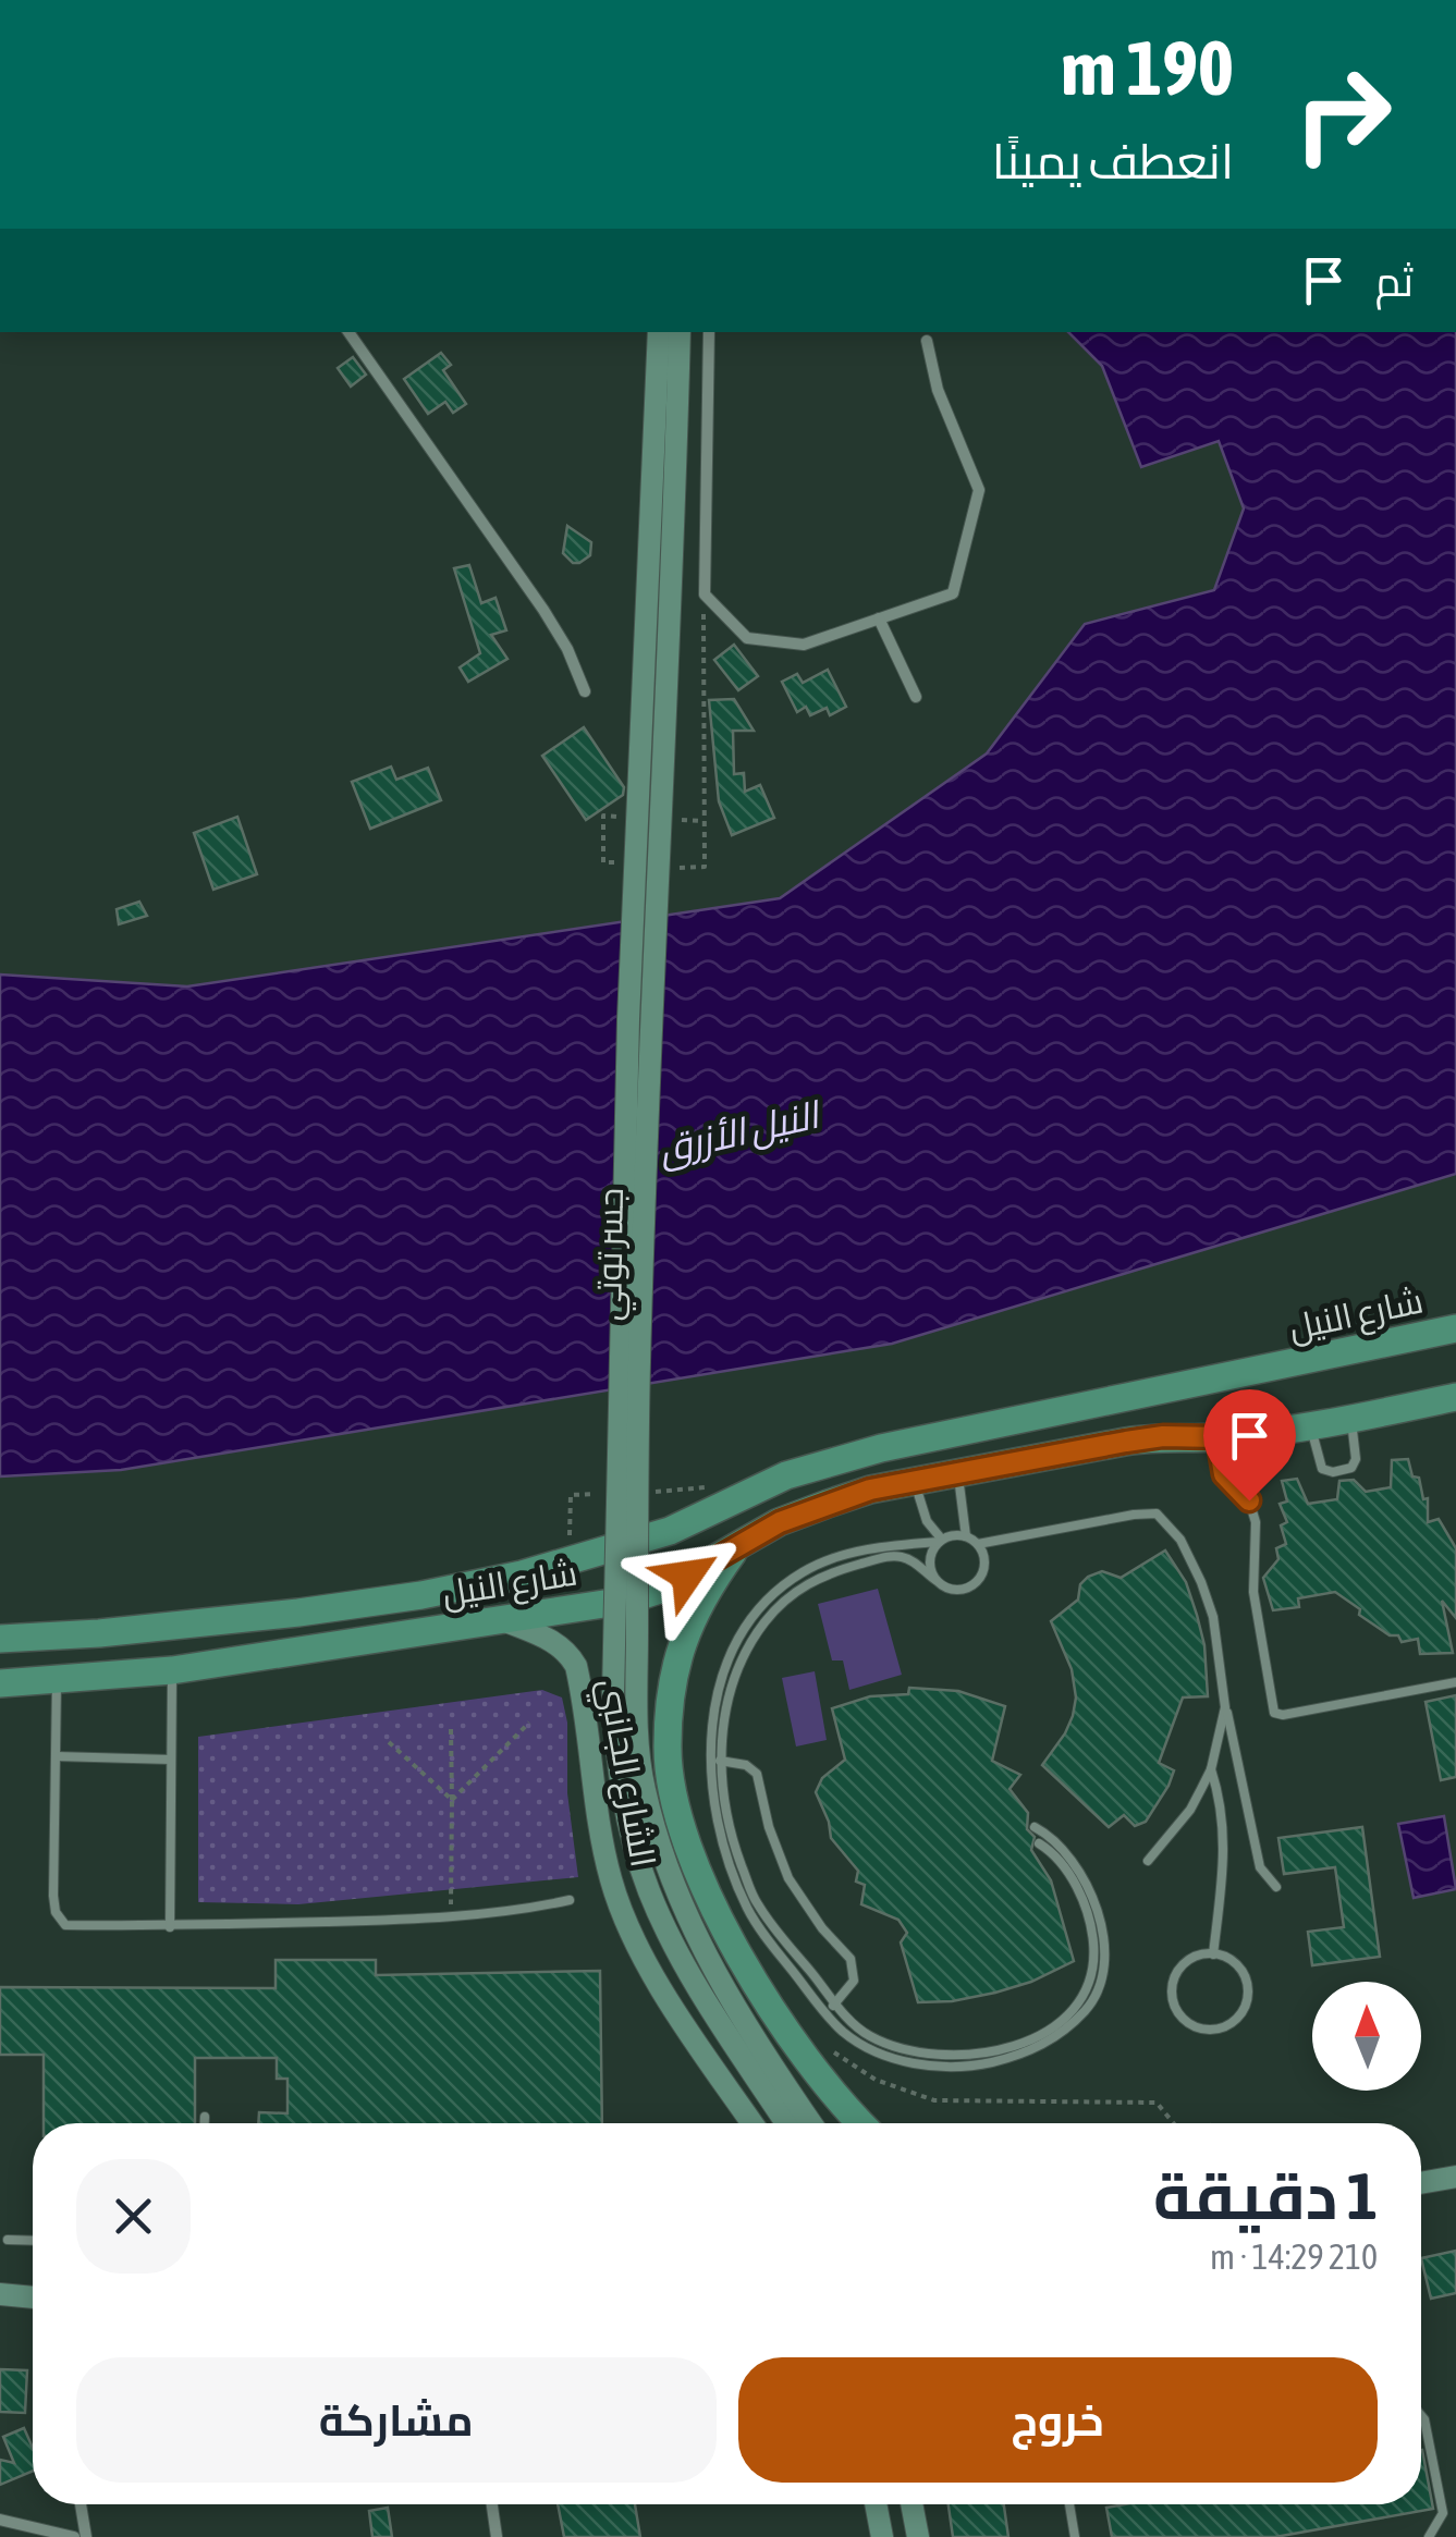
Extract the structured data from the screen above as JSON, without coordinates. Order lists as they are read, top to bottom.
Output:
{
  "streets": {
    "main road": ["شارع النيل"],
    "street": ["جسر توتي", "الشارع الجانبي"]
  },
  "crossings": [
    ["شارع النيل", "الشارع الجانبي"]
  ],
  "water": ["النيل الأزرق"],
  "north": "top",
  "page": {
    "turn": ["190 m", "انعطف يمينًا"],
    "then": "ثم",
    "heading": ["1 دقيقة", "210 m · 14:29"],
    "buttons": ["خروج", "مشاركة"]
  }
}
